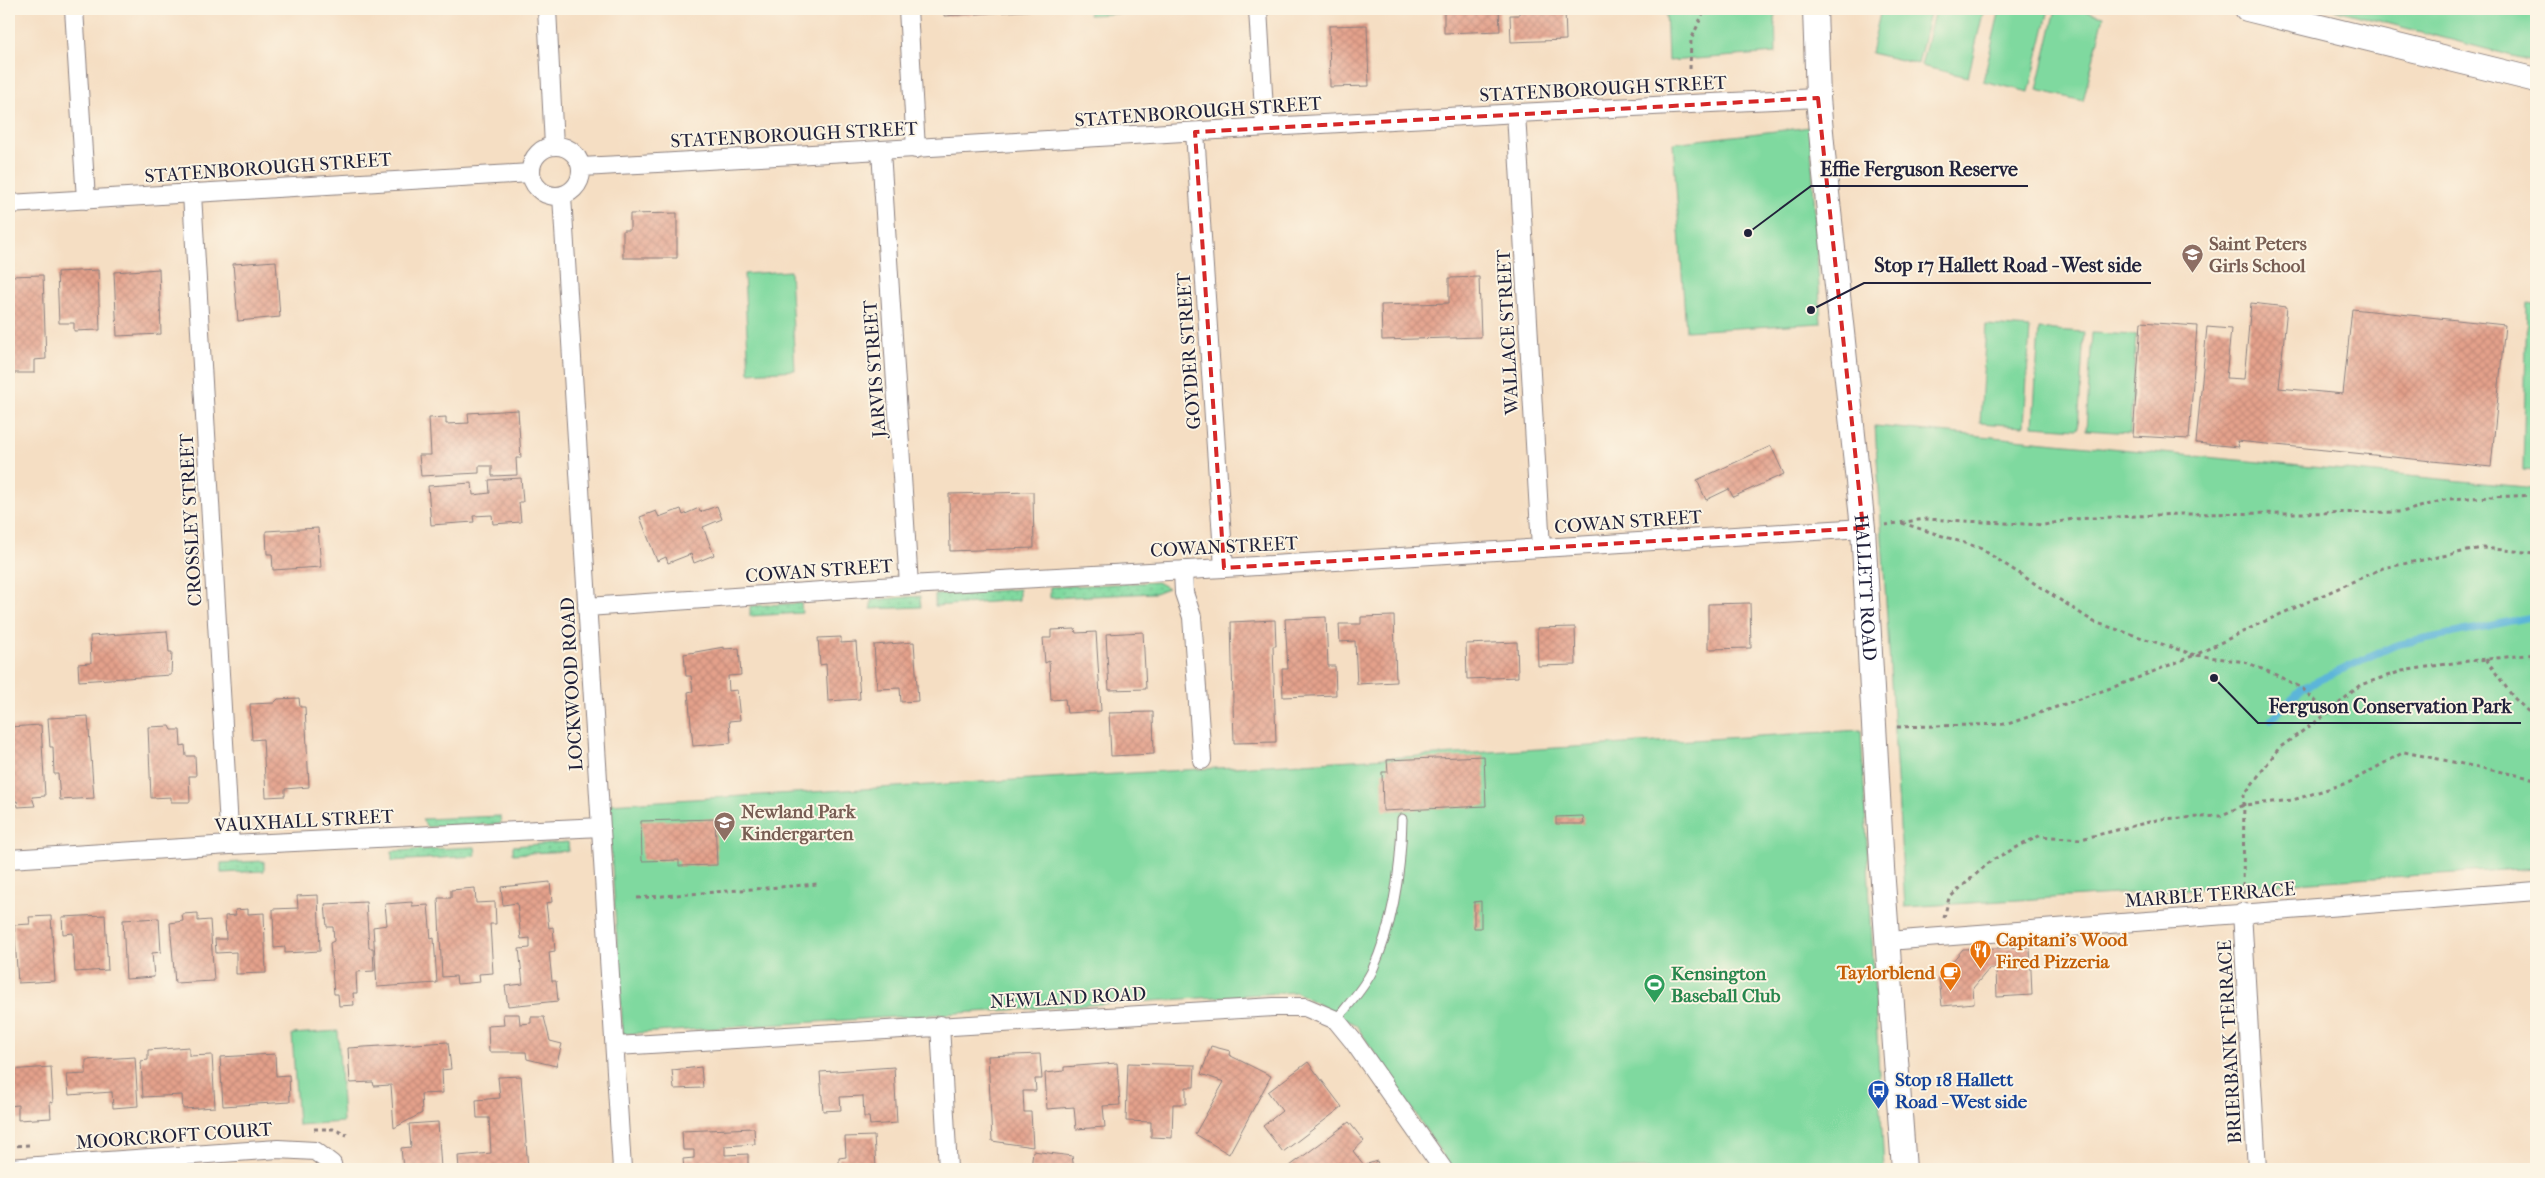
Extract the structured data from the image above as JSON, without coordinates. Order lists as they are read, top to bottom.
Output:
{
  "streets": {
    "main road": ["HALLETT ROAD"],
    "street": [
      "STATENBOROUGH STREET",
      "WALLACE STREET",
      "GOYDER STREET",
      "JARVIS STREET",
      "CROSSLEY STREET",
      "COWAN STREET",
      "LOCKWOOD ROAD",
      "VAUXHALL STREET",
      "MARBLE TERRACE",
      "NEWLAND ROAD",
      "BRIERBANK TERRACE",
      "MOORCROFT COURT"
    ]
  },
  "crossings": [
    ["STATENBOROUGH STREET", "WALLACE STREET"],
    ["STATENBOROUGH STREET", "GOYDER STREET"],
    ["STATENBOROUGH STREET", "JARVIS STREET"],
    ["STATENBOROUGH STREET", "CROSSLEY STREET"],
    ["STATENBOROUGH STREET", "HALLETT ROAD"],
    ["STATENBOROUGH STREET", "LOCKWOOD ROAD"],
    ["WALLACE STREET", "COWAN STREET"],
    ["GOYDER STREET", "COWAN STREET"],
    ["JARVIS STREET", "COWAN STREET"],
    ["CROSSLEY STREET", "VAUXHALL STREET"],
    ["COWAN STREET", "HALLETT ROAD"],
    ["COWAN STREET", "LOCKWOOD ROAD"],
    ["HALLETT ROAD", "MARBLE TERRACE"],
    ["LOCKWOOD ROAD", "VAUXHALL STREET"],
    ["LOCKWOOD ROAD", "NEWLAND ROAD"],
    ["MARBLE TERRACE", "BRIERBANK TERRACE"]
  ],
  "places": {
    "other": ["Effie Ferguson Reserve", "Stop 17 Hallett Road - West side", "Ferguson Conservation Park"],
    "school or university": ["Saint Peters Girls School", "Newland Park Kindergarten"],
    "restaurant": ["Capitani's Wood Fired Pizzeria"],
    "cafe": ["Taylorblend"],
    "sports": ["Kensington Baseball Club"],
    "bus stop": ["Stop 18 Hallett Road - West side"]
  }
}
